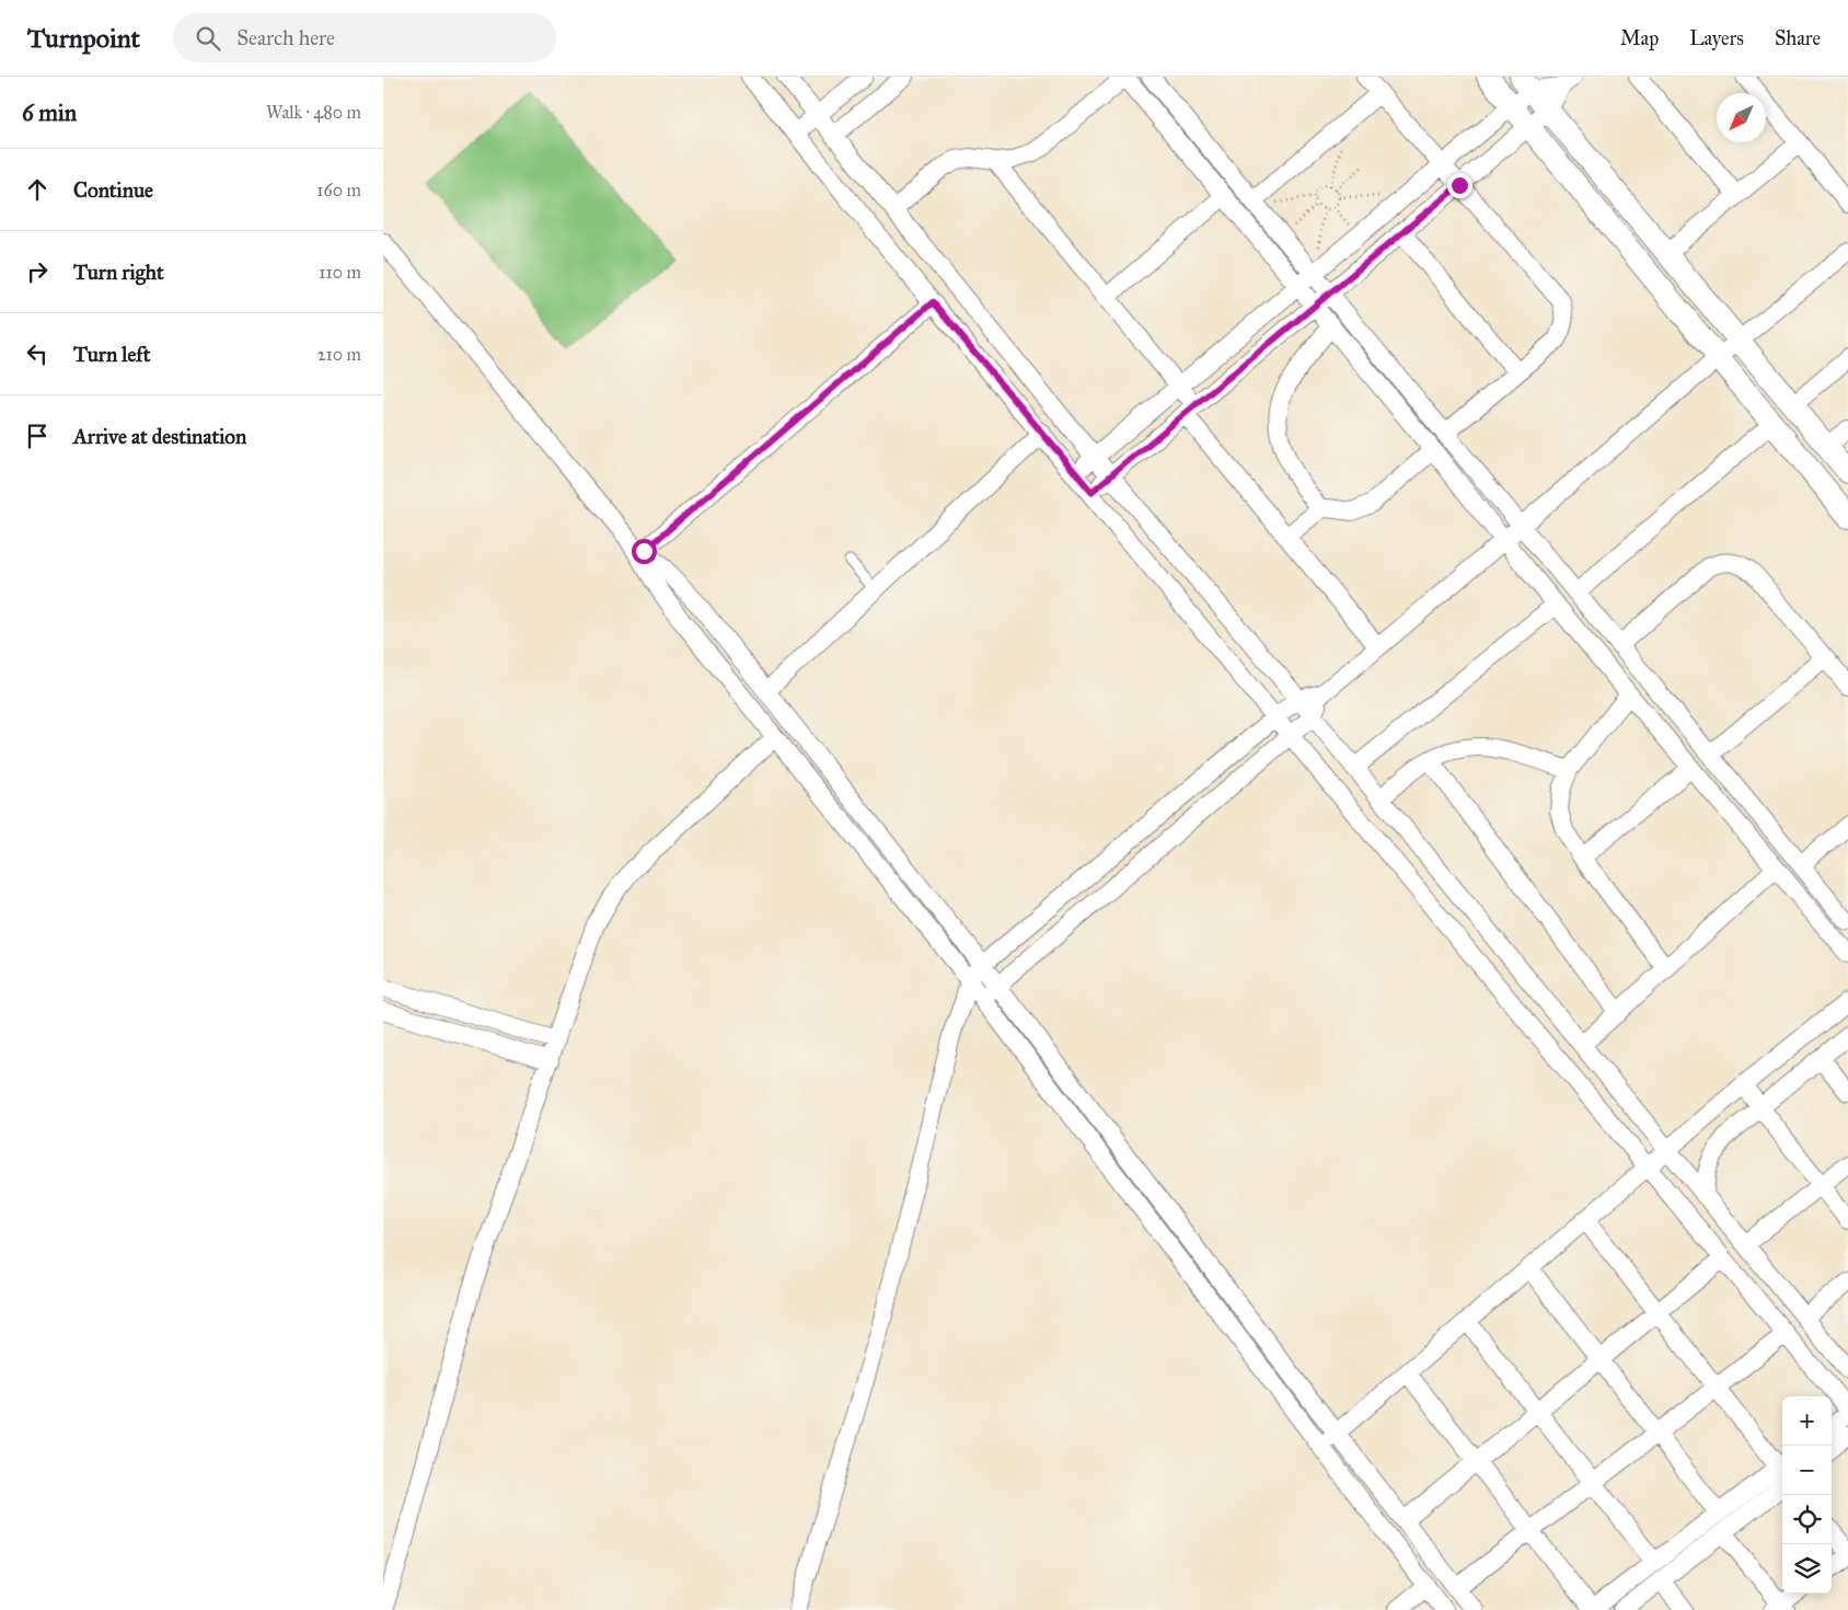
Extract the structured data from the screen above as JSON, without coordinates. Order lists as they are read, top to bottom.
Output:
{
  "north": "bottom left",
  "page": {
    "header": "Turnpoint",
    "search": "Search here",
    "nav": ["Map", "Layers", "Share"],
    "heading": ["6 min", "Walk · 480 m"],
    "list": [
      ["Continue", "160 m"],
      ["Turn right", "110 m"],
      ["Turn left", "210 m"],
      "Arrive at destination"
    ],
    "map_buttons": ["+", "−"]
  }
}
